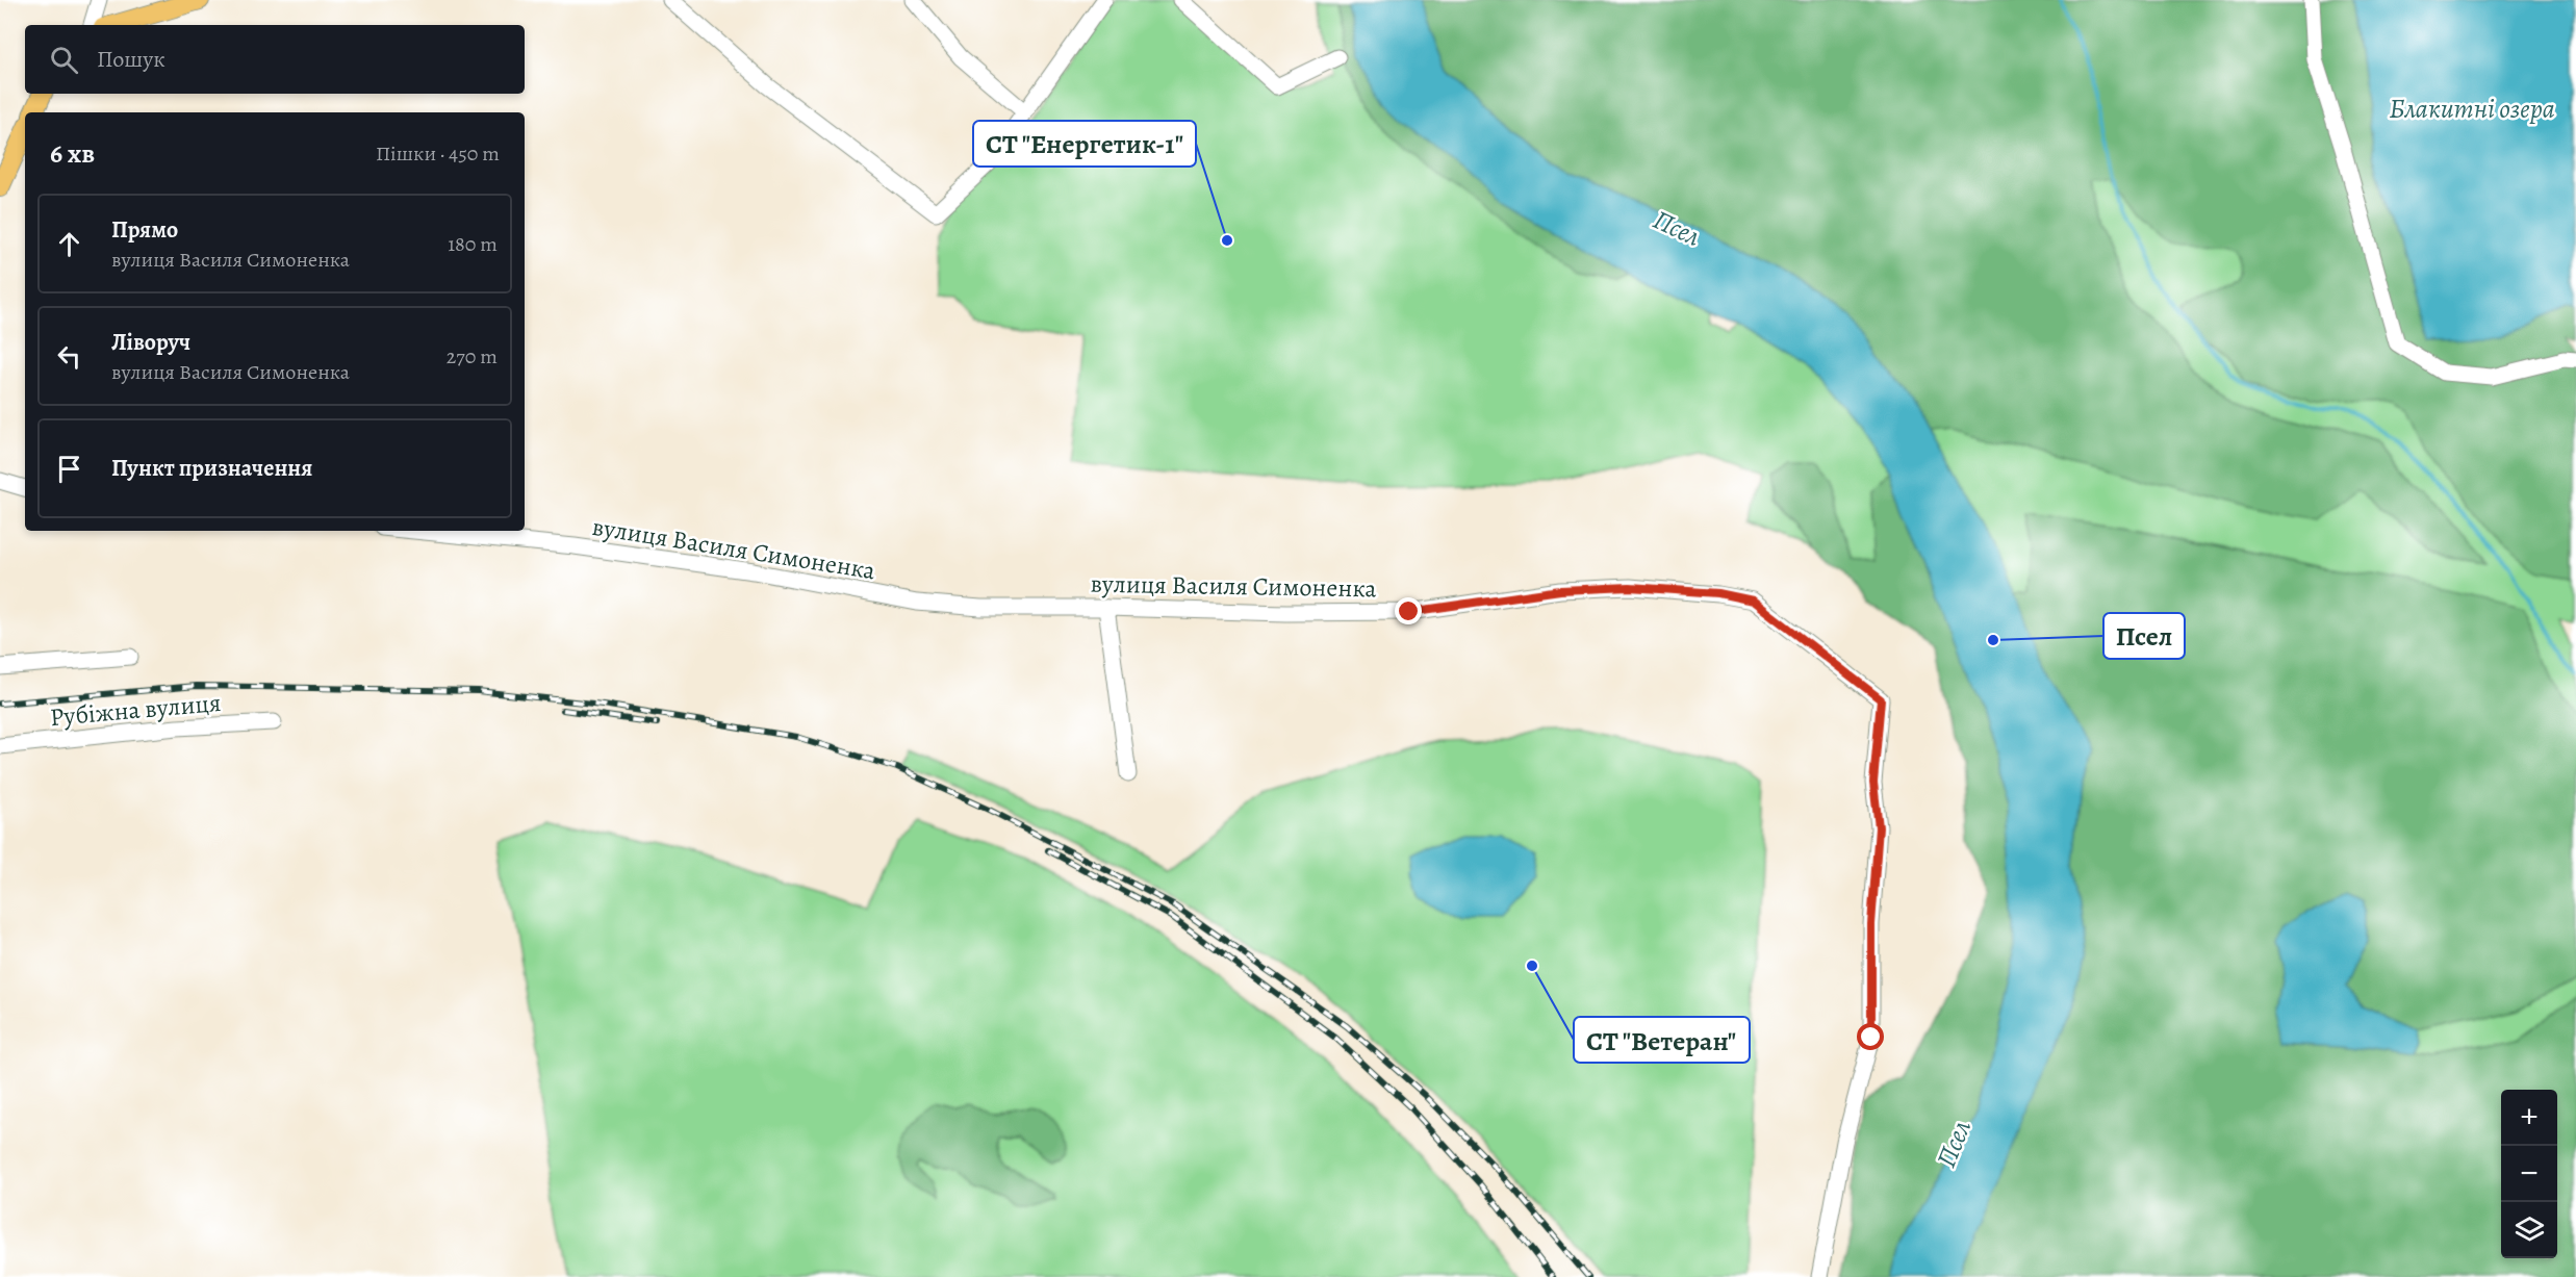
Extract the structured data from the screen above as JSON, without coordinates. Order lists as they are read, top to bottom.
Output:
{
  "streets": {
    "street": ["вулиця Василя Симоненка", "Рубіжна вулиця"]
  },
  "water": ["Блакитні озера", "Псел"],
  "places": ["СТ \"Енергетик-1\"", "Псел", "СТ \"Ветеран\""],
  "page": {
    "search": "Пошук",
    "heading": ["6 хв", "Пішки · 450 m"],
    "list": [
      ["Прямо", "вулиця Василя Симоненка", "180 m"],
      ["Ліворуч", "вулиця Василя Симоненка", "270 m"],
      "Пункт призначення"
    ],
    "map_buttons": ["+", "−"]
  }
}
